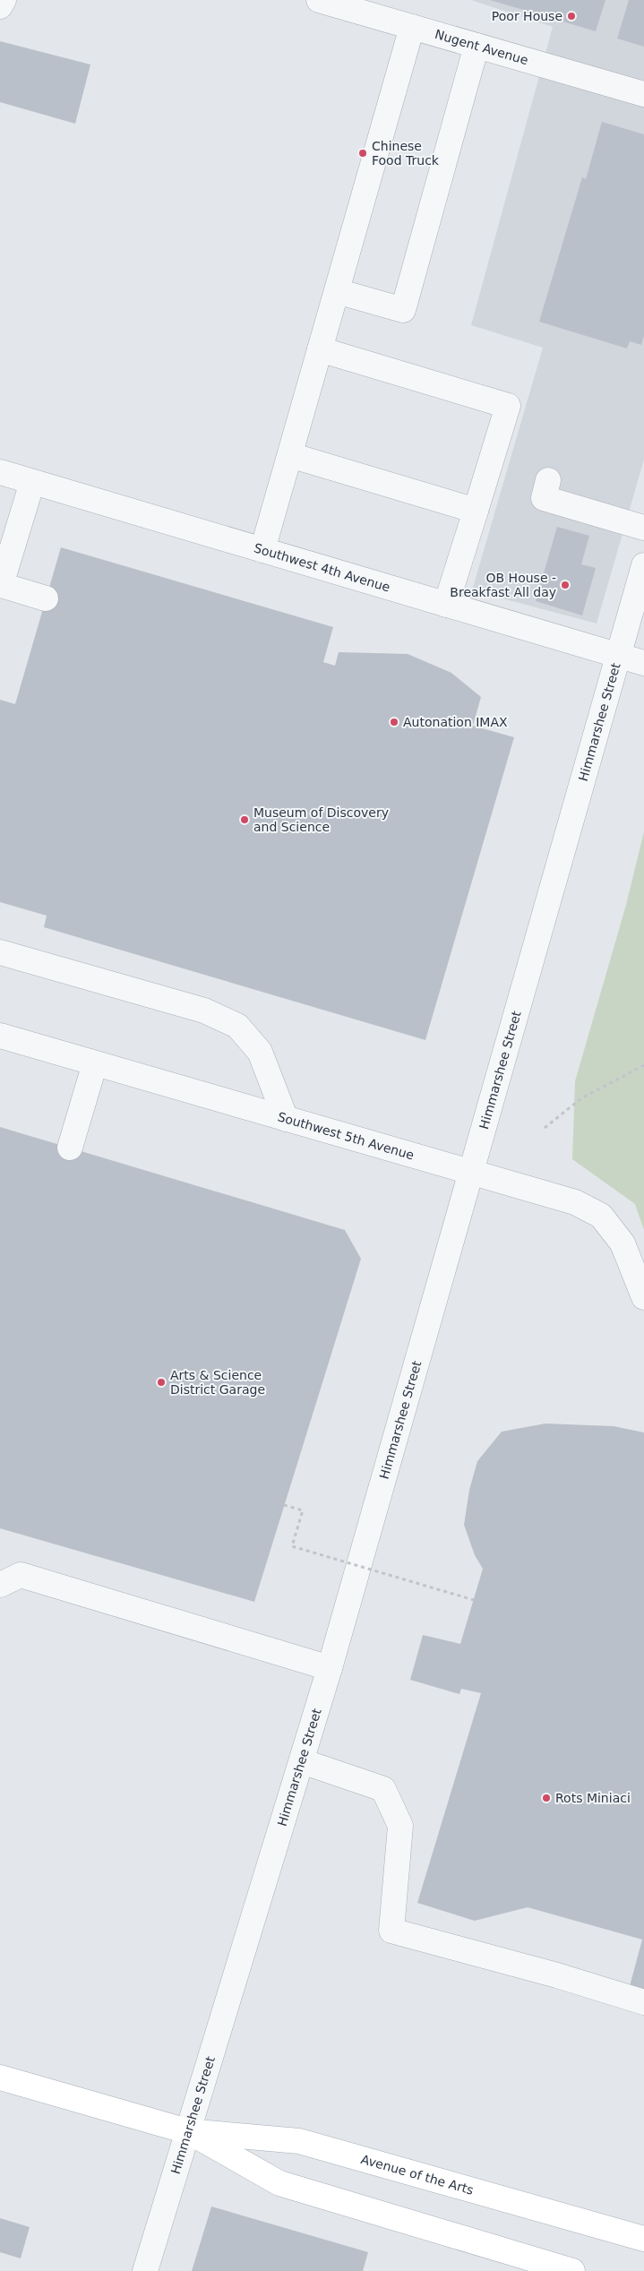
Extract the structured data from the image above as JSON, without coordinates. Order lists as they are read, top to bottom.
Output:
{
  "streets": {
    "main road": ["Avenue of the Arts"],
    "street": [
      "Nugent Avenue",
      "Southwest 4th Avenue",
      "Himmarshee Street",
      "Southwest 5th Avenue"
    ]
  },
  "crossings": [
    ["Southwest 4th Avenue", "Himmarshee Street"],
    ["Himmarshee Street", "Southwest 5th Avenue"],
    ["Himmarshee Street", "Avenue of the Arts"]
  ],
  "places": [
    "Poor House",
    "Chinese Food Truck",
    "OB House - Breakfast All day",
    "Autonation IMAX",
    "Museum of Discovery and Science",
    "Arts & Science District Garage",
    "Rots Miniaci"
  ]
}
